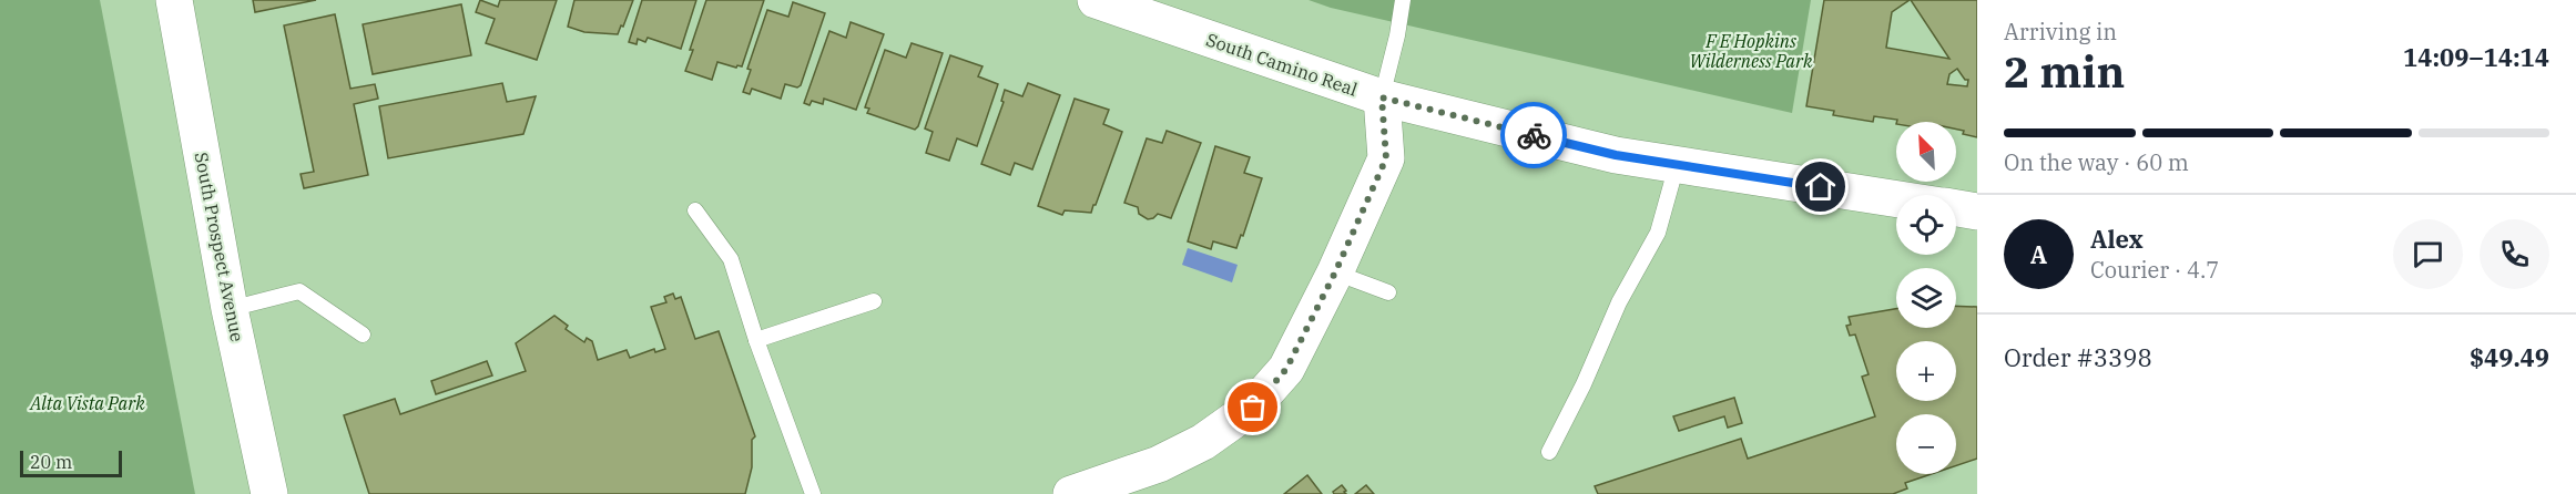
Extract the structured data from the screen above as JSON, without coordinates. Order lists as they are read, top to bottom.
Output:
{
  "streets": {
    "main road": ["South Camino Real", "South Prospect Avenue"]
  },
  "parks": ["F E Hopkins Wilderness Park", "Alta Vista Park"],
  "scale_bar": "20 m",
  "north": "top left",
  "page": {
    "heading": ["2 min", "Arriving in", "14:09–14:14"],
    "panel": [
      "Alex",
      "Courier · 4.7",
      "Order #3398",
      "$49.49"
    ],
    "bar": "On the way · 60 m",
    "map_buttons": ["+", "−"],
    "round": "A",
    "scale": "20 m"
  }
}
